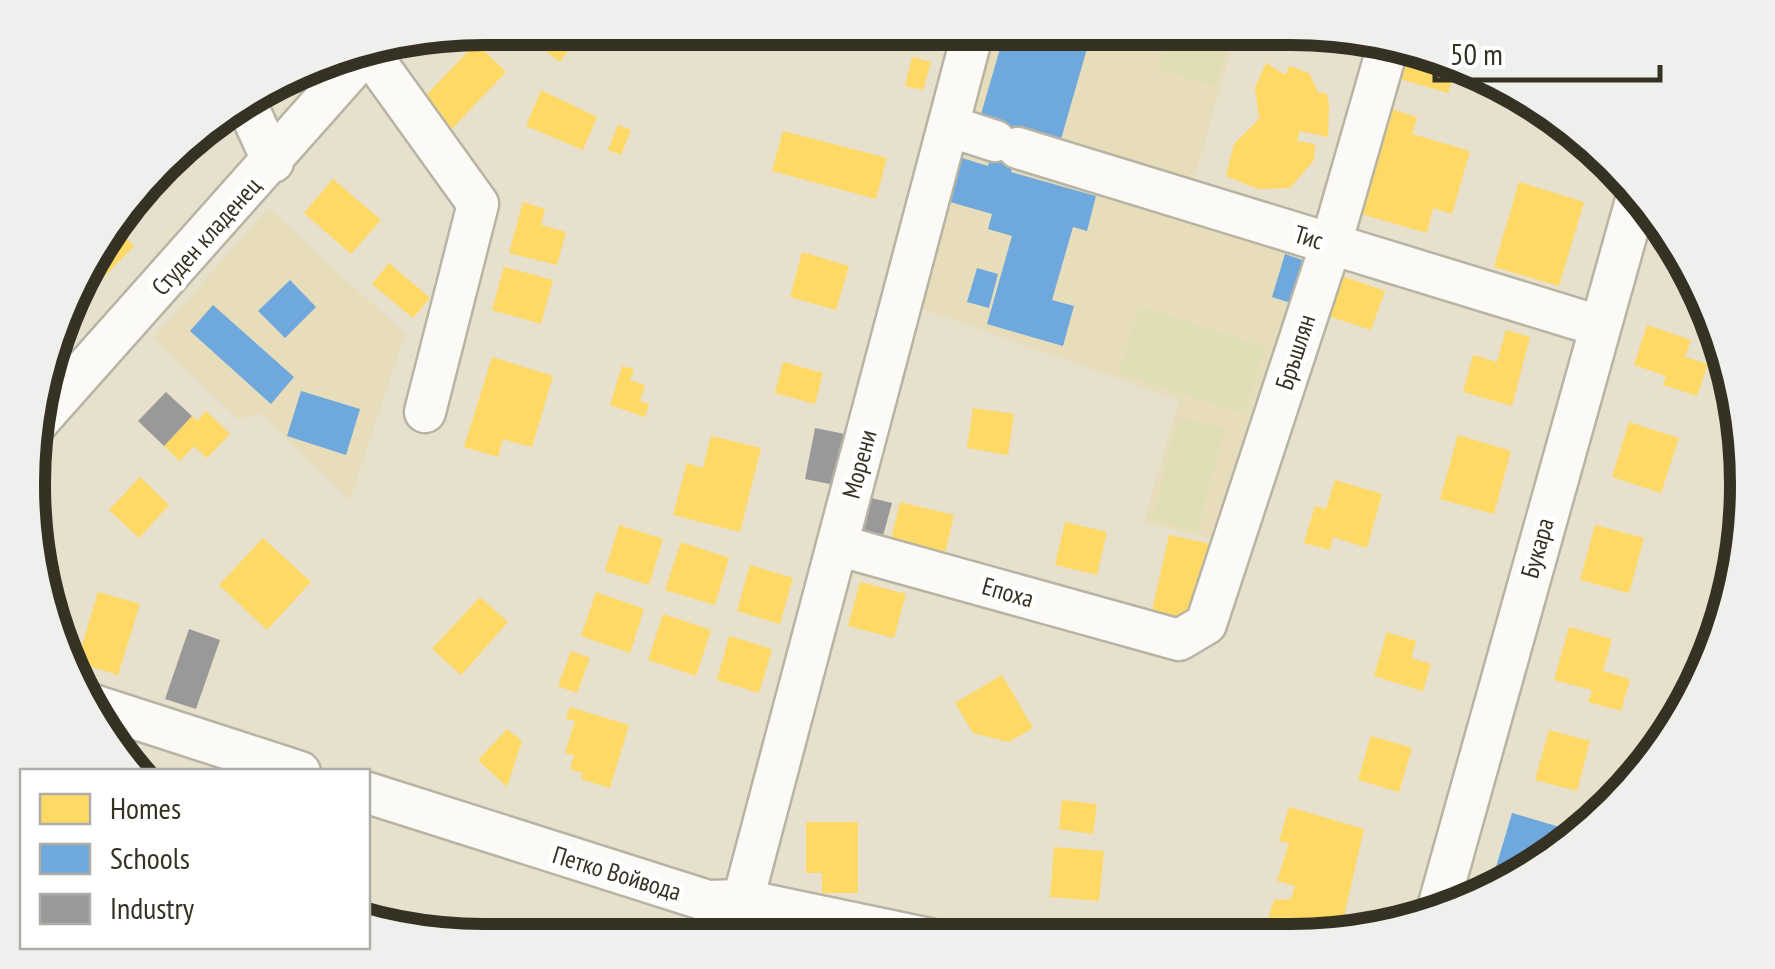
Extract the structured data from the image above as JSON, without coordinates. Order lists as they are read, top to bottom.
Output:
{
  "streets": {
    "street": [
      "Студен кладенец",
      "Тис",
      "Бръшлян",
      "Морени",
      "Букара",
      "Епоха",
      "Петко Войвода"
    ]
  },
  "crossings": [
    ["Тис", "Бръшлян"],
    ["Тис", "Морени"],
    ["Тис", "Букара"],
    ["Бръшлян", "Епоха"],
    ["Морени", "Епоха"],
    ["Морени", "Петко Войвода"]
  ],
  "legend": ["Homes", "Schools", "Industry"],
  "scale_bar": "50 m"
}
